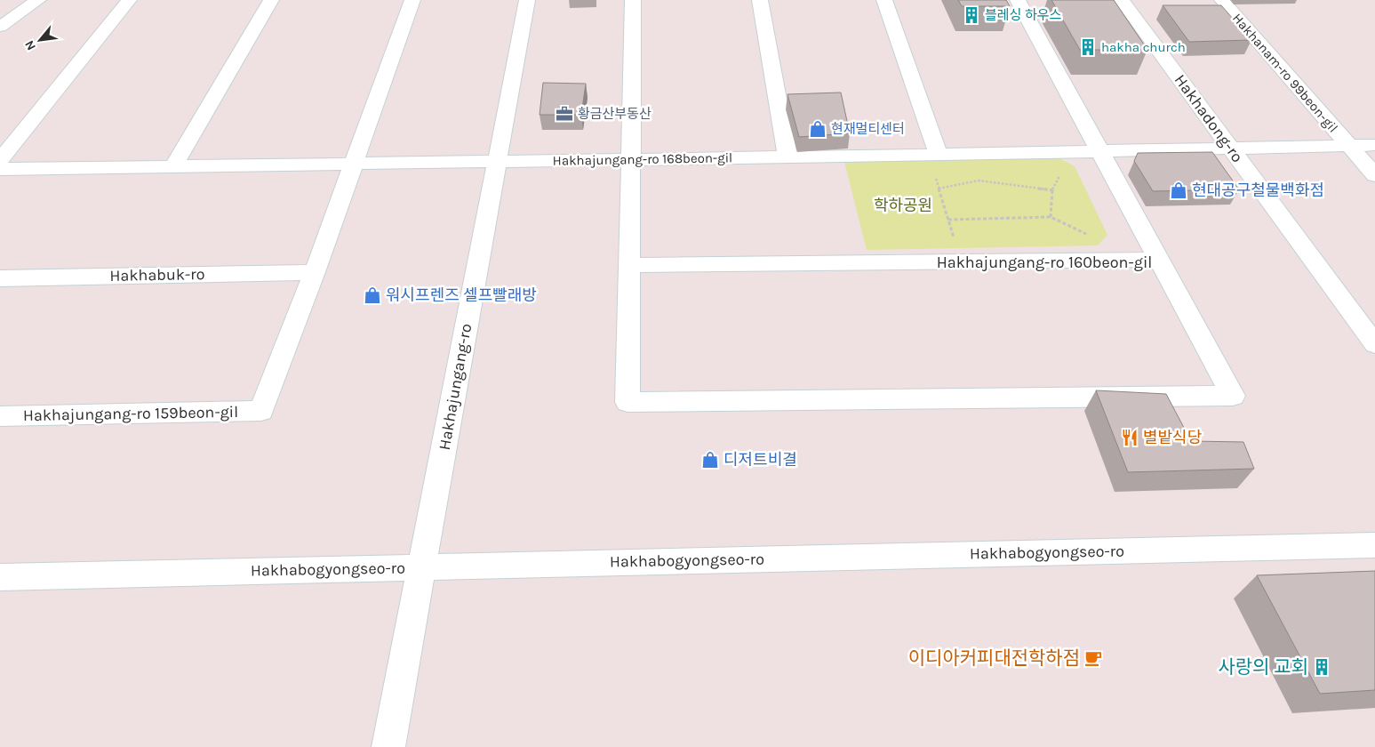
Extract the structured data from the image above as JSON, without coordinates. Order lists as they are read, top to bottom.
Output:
{
  "streets": {
    "street": [
      "Hakhanam-ro 99beon-gil",
      "Hakhadong-ro",
      "Hakhajungang-ro 168beon-gil",
      "Hakhajungang-ro 160beon-gil",
      "Hakhabuk-ro",
      "Hakhajungang-ro",
      "Hakhajungang-ro 159beon-gil",
      "Hakhabogyongseo-ro"
    ]
  },
  "crossings": [
    ["Hakhanam-ro 99beon-gil", "Hakhadong-ro"],
    ["Hakhanam-ro 99beon-gil", "Hakhajungang-ro 168beon-gil"],
    ["Hakhadong-ro", "Hakhajungang-ro 168beon-gil"],
    ["Hakhajungang-ro 168beon-gil", "Hakhajungang-ro"],
    ["Hakhabuk-ro", "Hakhajungang-ro 159beon-gil"],
    ["Hakhajungang-ro", "Hakhabogyongseo-ro"]
  ],
  "parks": ["학하공원"],
  "places": {
    "building": ["블레싱 하우스", "hakha church", "사랑의 교회"],
    "office": ["황금산부동산"],
    "shop": [
      "현재멀티센터",
      "현대공구철물백화점",
      "워시프렌즈 셀프빨래방",
      "디저트비결"
    ],
    "restaurant": ["별밭식당"],
    "cafe": ["이디아커피대전학하점"]
  },
  "north": "bottom left"
}
